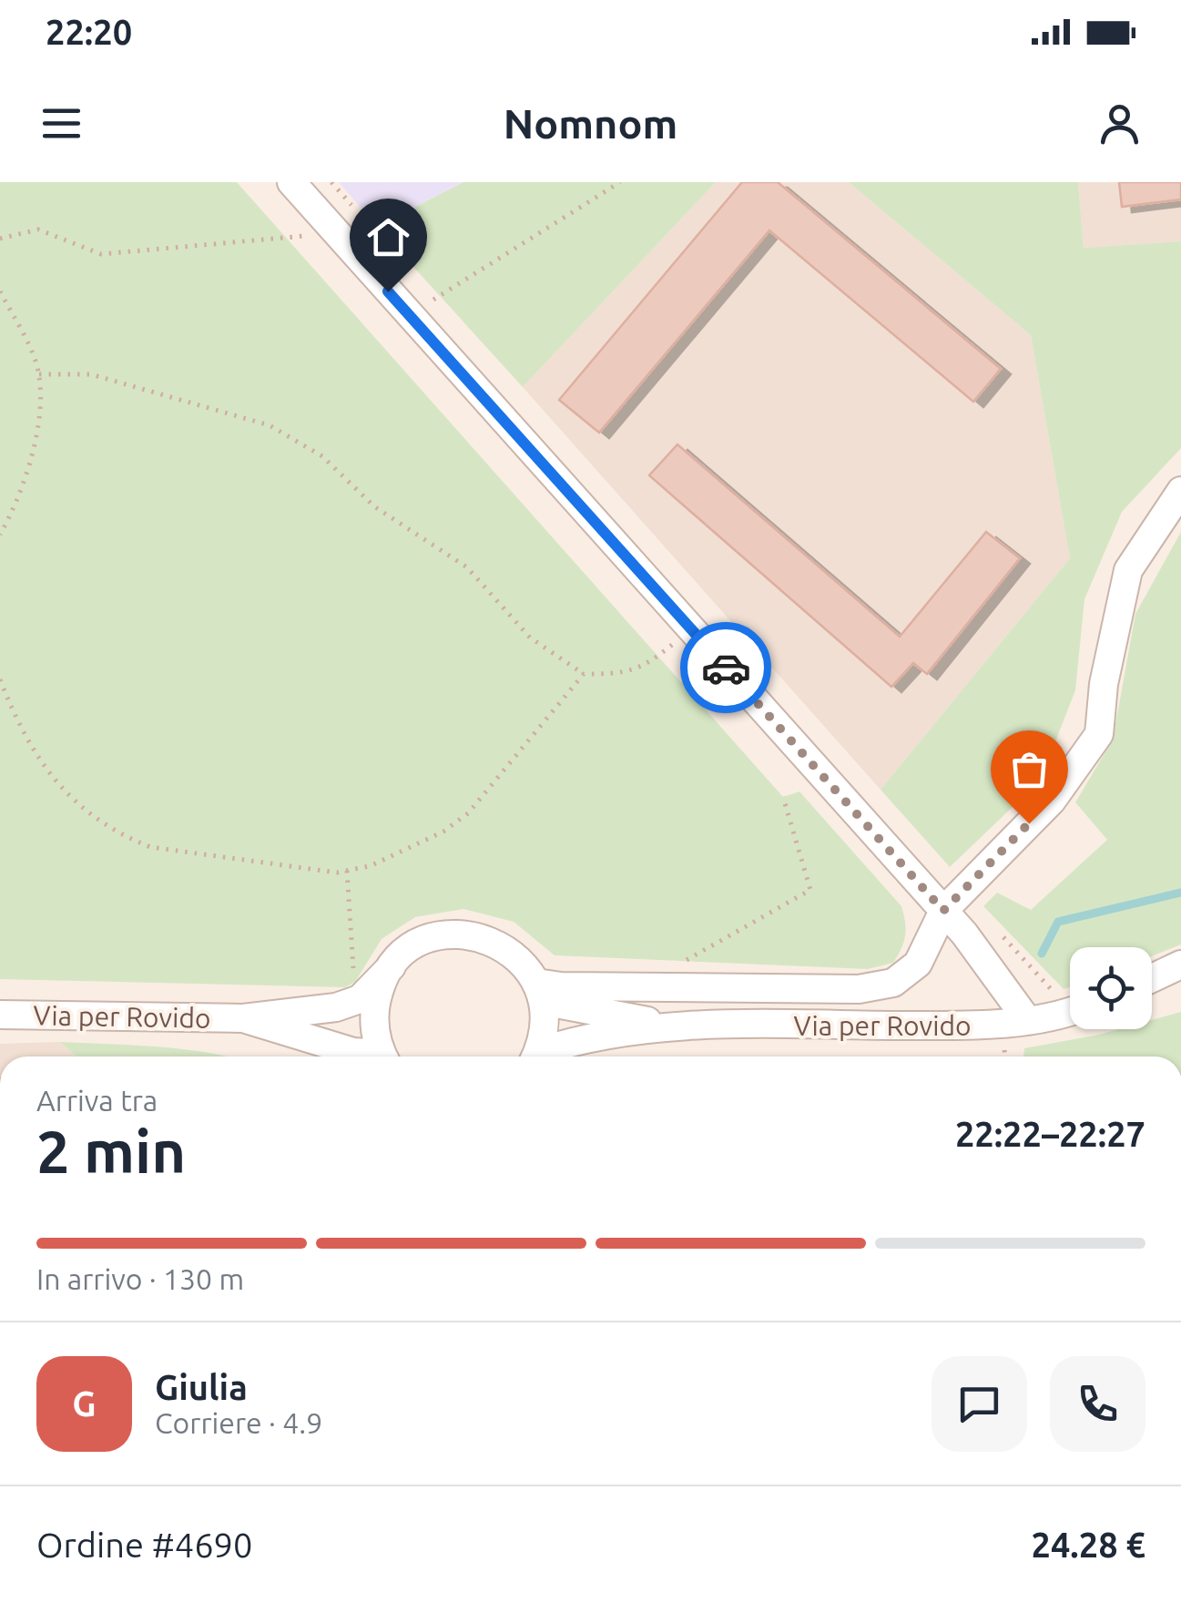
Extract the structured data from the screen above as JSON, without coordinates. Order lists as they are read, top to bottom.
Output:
{
  "streets": {
    "street": ["Via per Rovido"]
  },
  "page": {
    "status": "22:20",
    "header": "Nomnom",
    "heading": ["2 min", "Arriva tra", "22:22–22:27"],
    "panel": [
      "Giulia",
      "Corriere · 4.9",
      "Ordine #4690",
      "24.28 €"
    ],
    "bar": "In arrivo · 130 m",
    "round": "G"
  }
}
